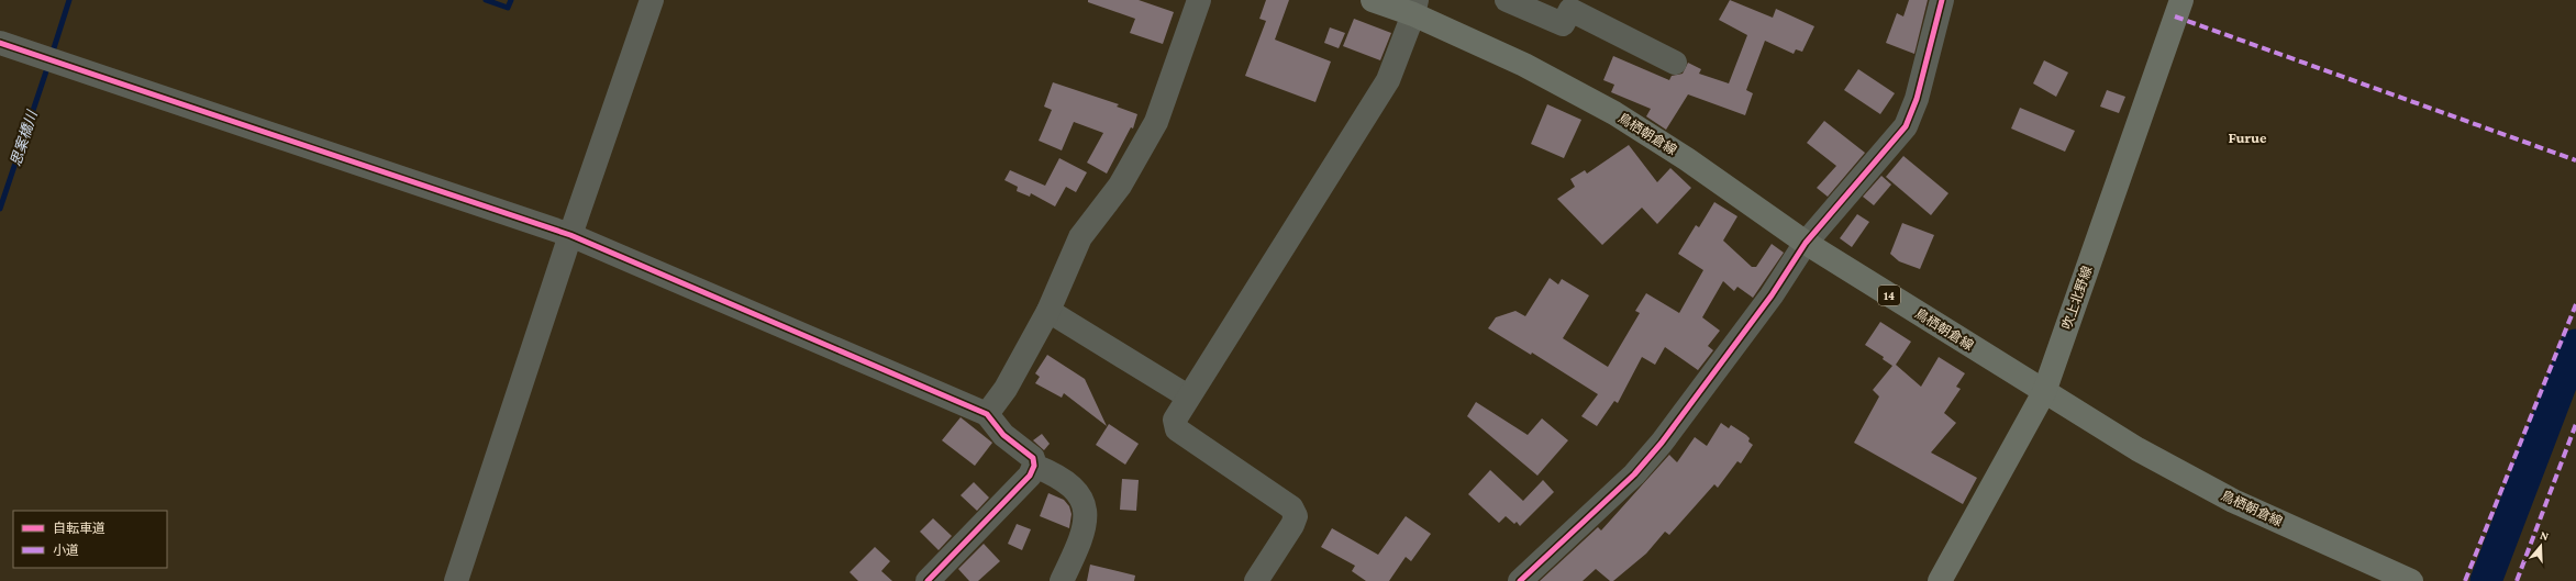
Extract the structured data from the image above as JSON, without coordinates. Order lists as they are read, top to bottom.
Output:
{
  "streets": {
    "main road": ["鳥栖朝倉線", "14", "吹上北野線"]
  },
  "crossings": [
    ["鳥栖朝倉線", "吹上北野線"]
  ],
  "districts": ["Furue"],
  "water": ["思案橋川"],
  "legend": ["自転車道", "小道"],
  "north": "top"
}
